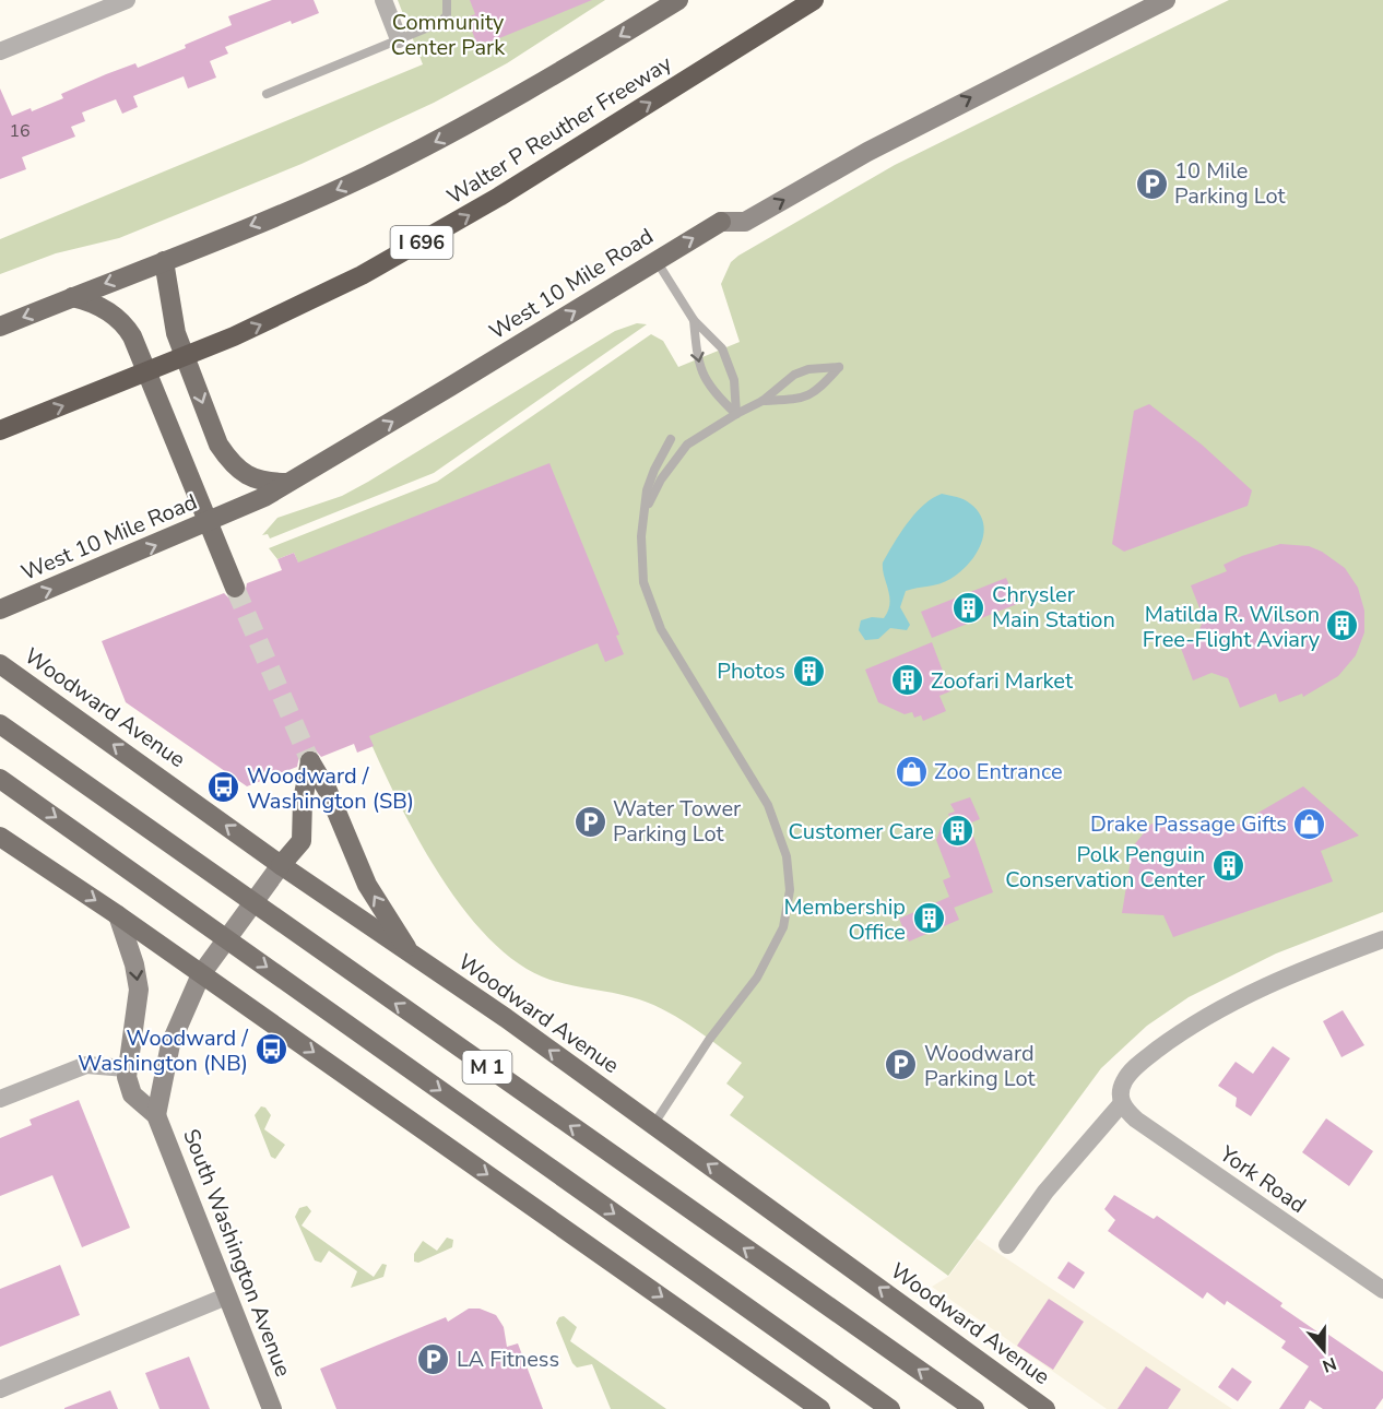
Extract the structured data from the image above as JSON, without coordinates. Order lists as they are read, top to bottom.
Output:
{
  "streets": {
    "highway": ["Walter P Reuther Freeway", "I 696"],
    "main road": [
      "West 10 Mile Road",
      "Woodward Avenue",
      "M 1",
      "South Washington Avenue"
    ],
    "street": ["York Road"]
  },
  "crossings": [
    ["Woodward Avenue", "South Washington Avenue"]
  ],
  "one_way": ["Walter P Reuther Freeway", "West 10 Mile Road"],
  "parks": ["Community Center Park"],
  "places": {
    "parking": [
      "10 Mile Parking Lot",
      "Water Tower Parking Lot",
      "Woodward Parking Lot",
      "LA Fitness"
    ],
    "building": [
      "Chrysler Main Station",
      "Matilda R. Wilson Free-Flight Aviary",
      "Photos",
      "Zoofari Market",
      "Customer Care",
      "Polk Penguin Conservation Center",
      "Membership Office"
    ],
    "shop": ["Zoo Entrance", "Drake Passage Gifts"],
    "bus stop": ["Woodward / Washington (SB)", "Woodward / Washington (NB)"]
  },
  "house_numbers": ["16"],
  "north": "bottom"
}
